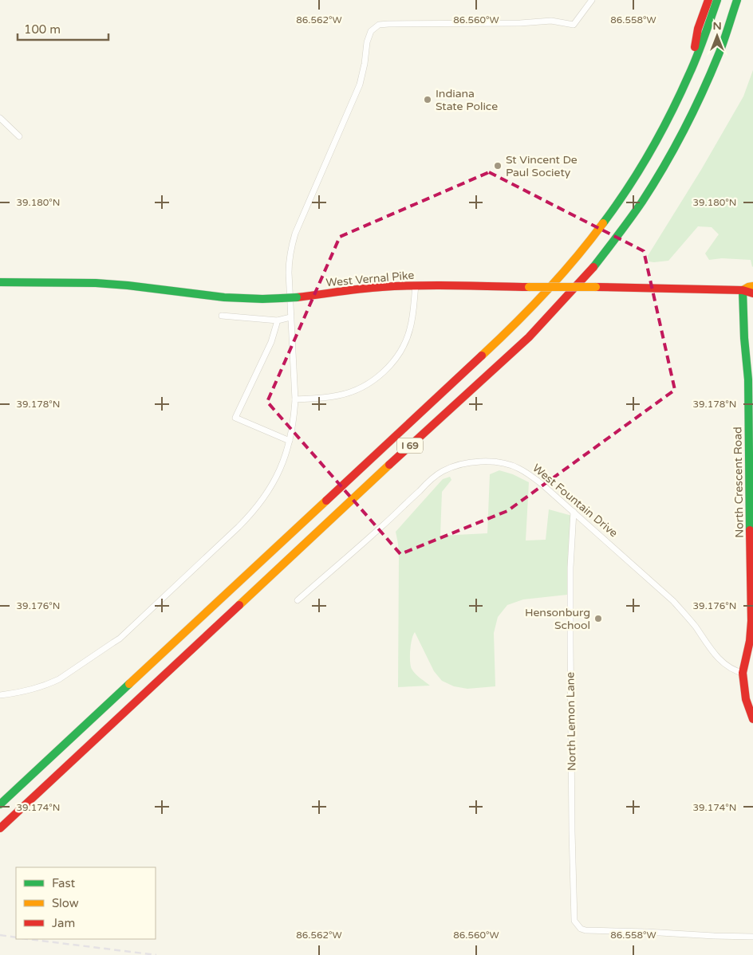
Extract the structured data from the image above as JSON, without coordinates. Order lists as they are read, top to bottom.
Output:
{
  "streets": {
    "main road": ["West Vernal Pike", "I 69", "North Crescent Road"],
    "street": ["West Fountain Drive", "North Lemon Lane"]
  },
  "crossings": [
    ["West Vernal Pike", "North Crescent Road"],
    ["North Crescent Road", "West Fountain Drive"],
    ["West Fountain Drive", "North Lemon Lane"]
  ],
  "places": ["Indiana State Police", "St Vincent De Paul Society", "Hensonburg School"],
  "legend": ["Fast", "Slow", "Jam"],
  "scale_bar": "100 m",
  "north": "top",
  "coordinates": [
    "86.562°W",
    "86.560°W",
    "86.558°W",
    "39.180°N",
    "39.178°N",
    "39.176°N",
    "39.174°N"
  ]
}
